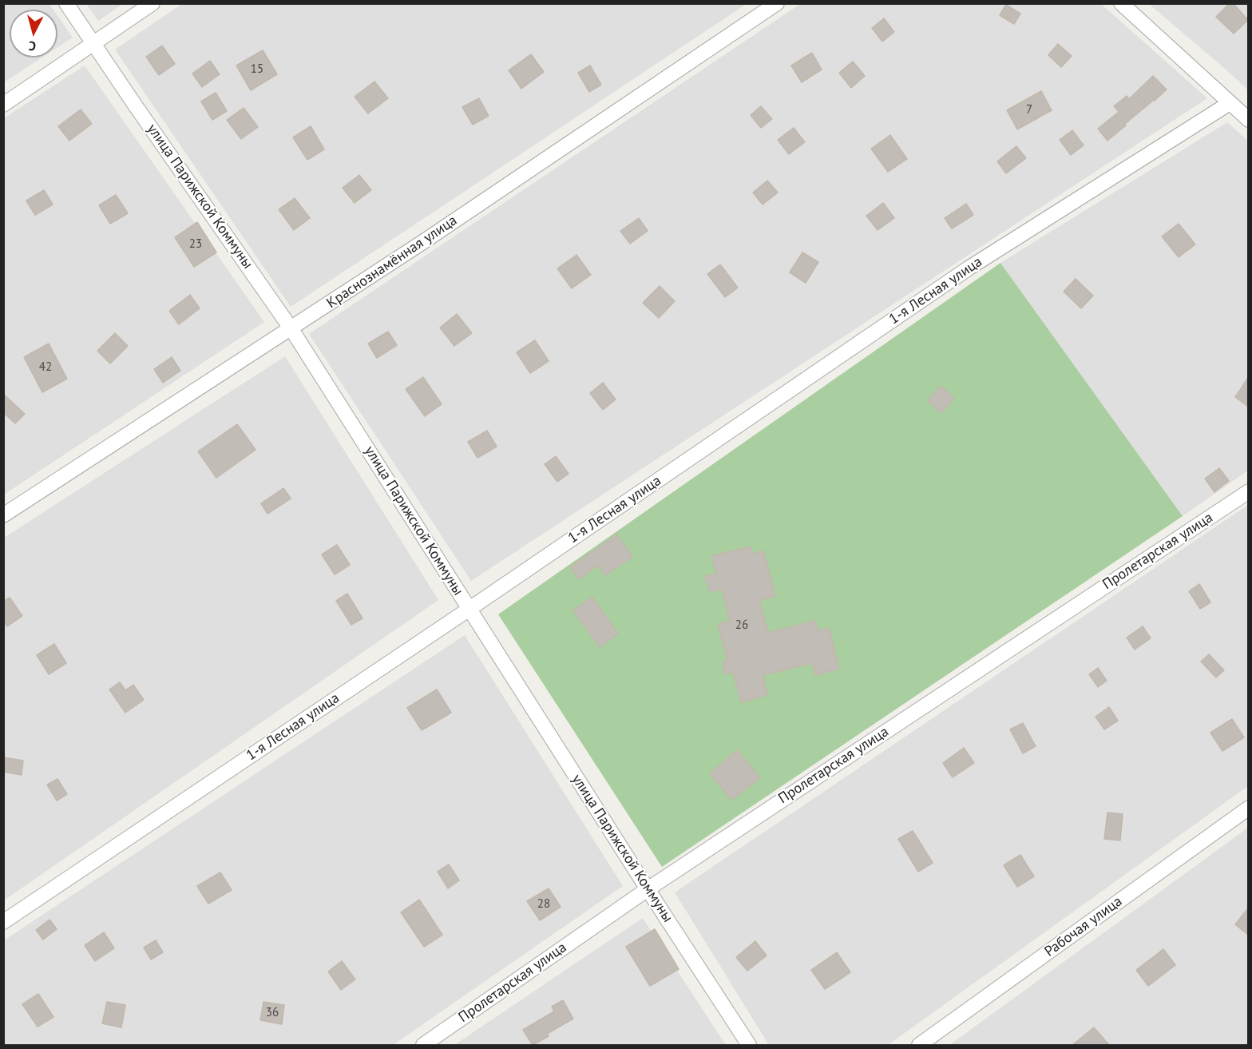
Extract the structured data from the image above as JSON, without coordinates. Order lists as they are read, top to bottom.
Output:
{
  "streets": {
    "street": [
      "улица Парижской Коммуны",
      "Краснознамённая улица",
      "1-я Лесная улица",
      "Пролетарская улица",
      "Рабочая улица"
    ]
  },
  "crossings": [
    ["улица Парижской Коммуны", "Краснознамённая улица"],
    ["улица Парижской Коммуны", "1-я Лесная улица"],
    ["улица Парижской Коммуны", "Пролетарская улица"]
  ],
  "house_numbers": [
    "15",
    "7",
    "23",
    "42",
    "26",
    "28",
    "36"
  ],
  "north": "bottom"
}
